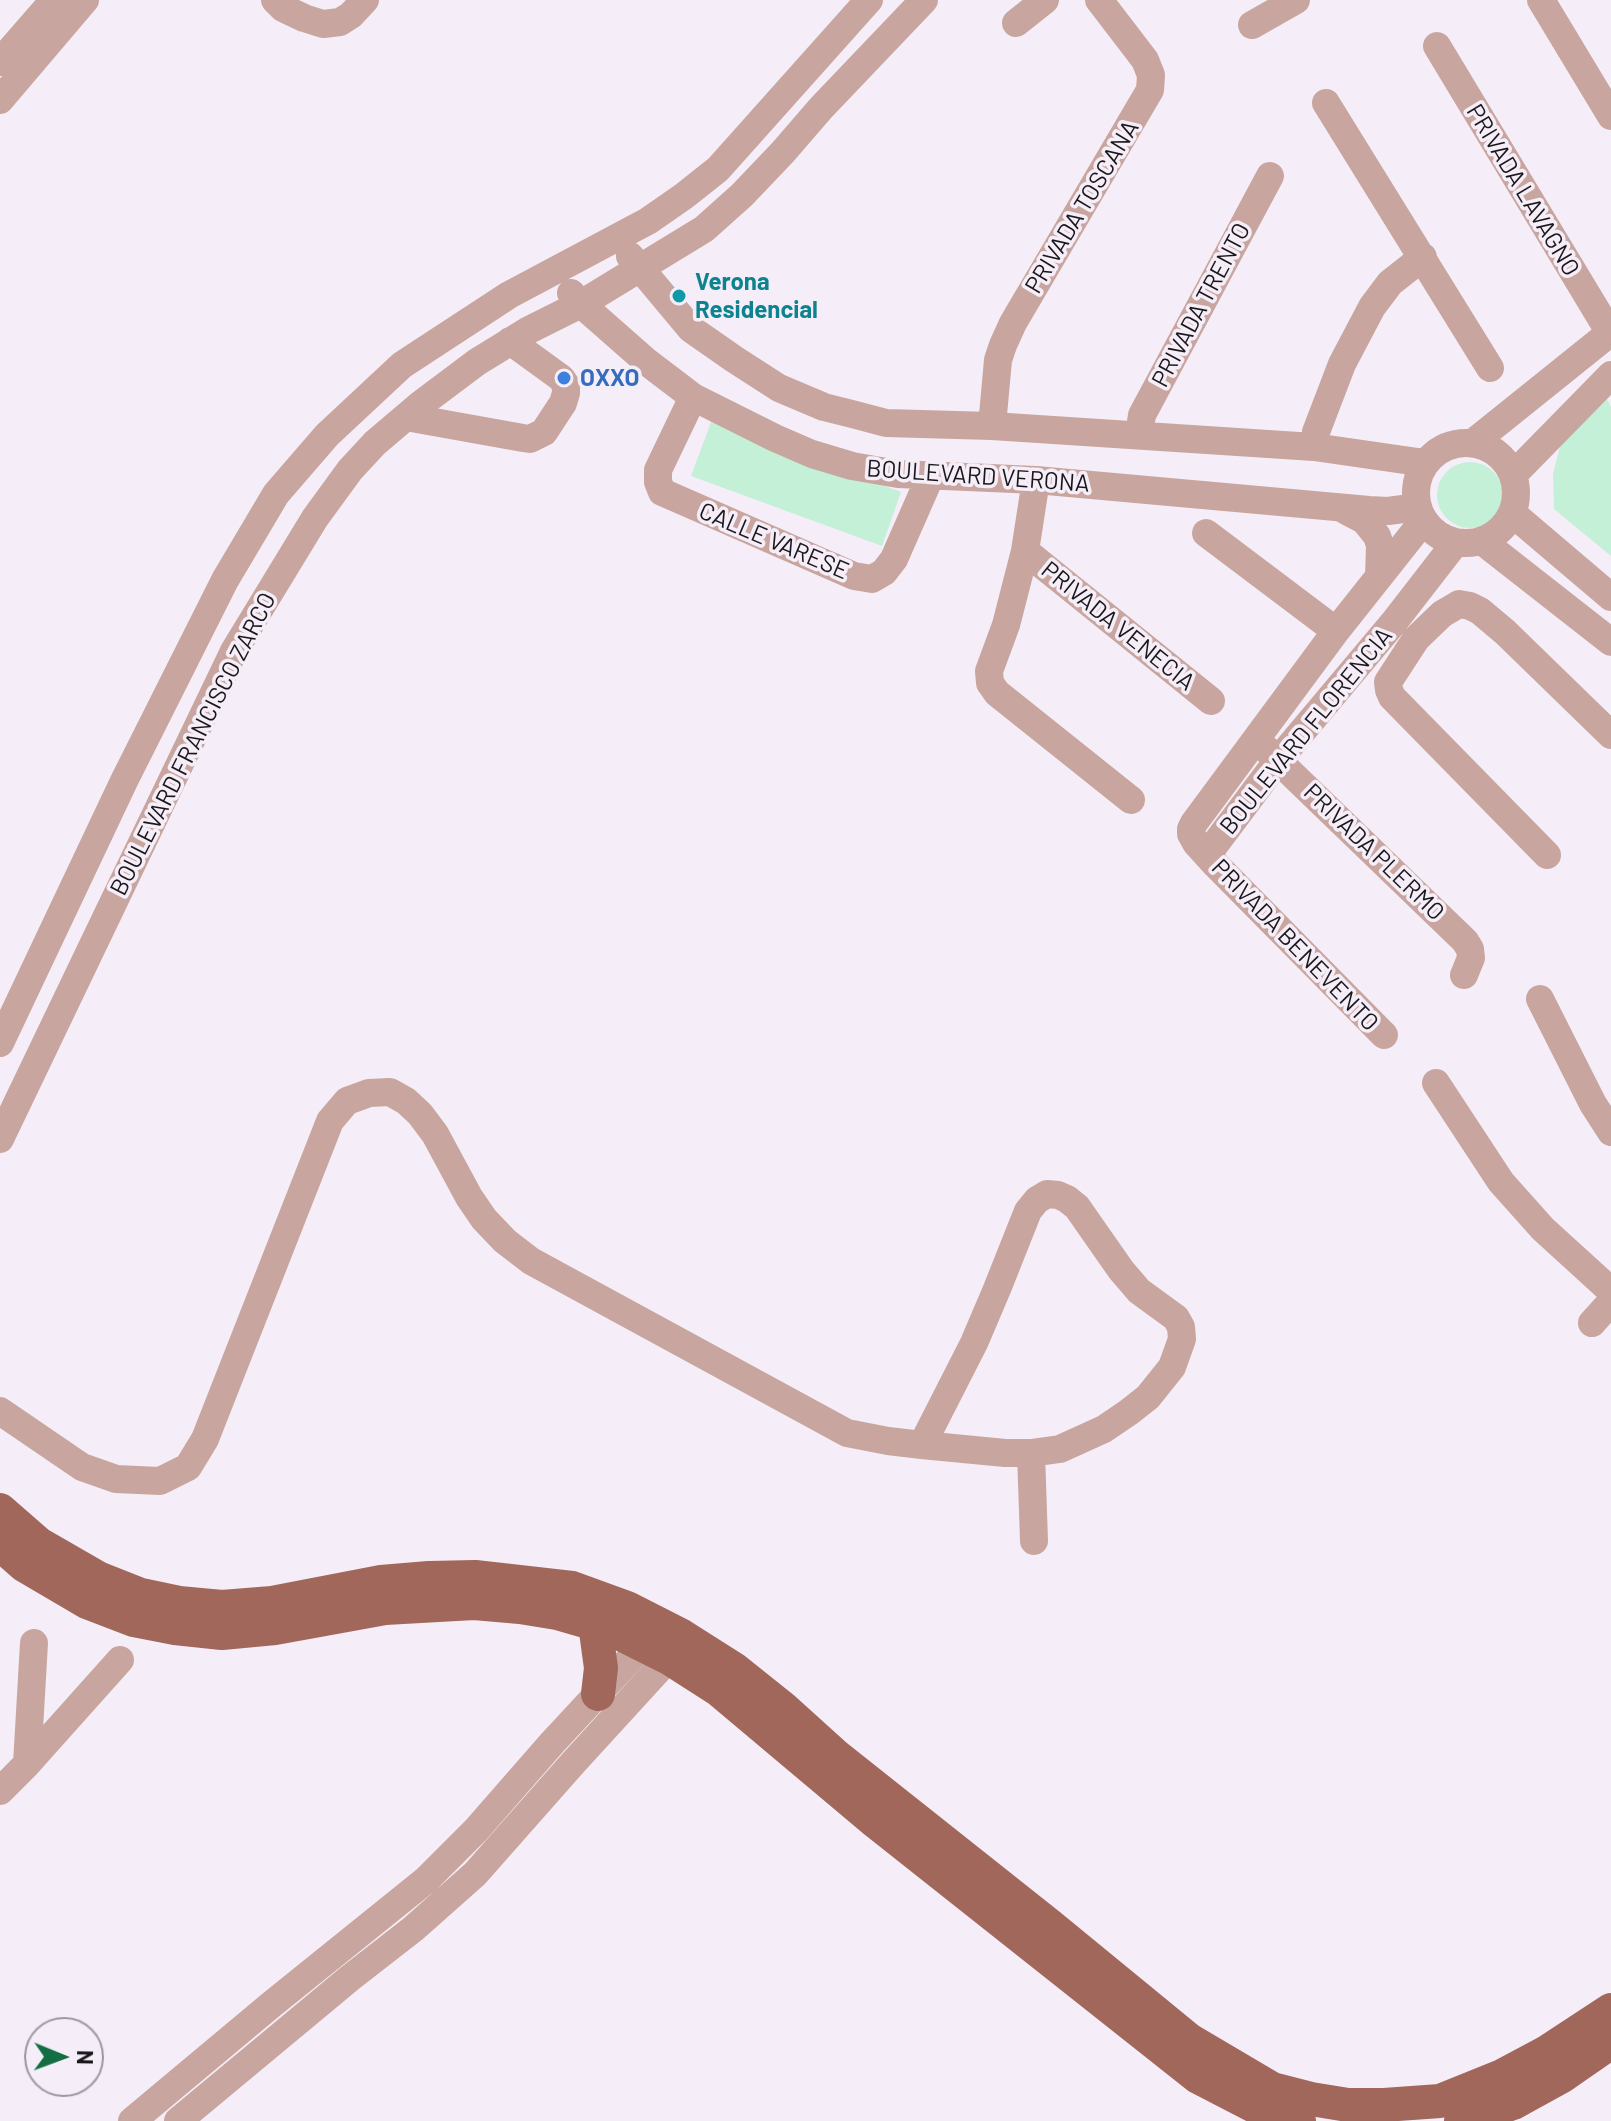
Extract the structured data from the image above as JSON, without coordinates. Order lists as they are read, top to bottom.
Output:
{
  "streets": {
    "street": [
      "PRIVADA LAVAGNO",
      "PRIVADA TOSCANA",
      "PRIVADA TRENTO",
      "BOULEVARD VERONA",
      "CALLE VARESE",
      "PRIVADA VENECIA",
      "BOULEVARD FLORENCIA",
      "BOULEVARD FRANCISCO ZARCO",
      "PRIVADA PLERMO",
      "PRIVADA BENEVENTO"
    ]
  },
  "crossings": [
    ["PRIVADA TOSCANA", "BOULEVARD VERONA"],
    ["PRIVADA TRENTO", "BOULEVARD VERONA"],
    ["BOULEVARD VERONA", "CALLE VARESE"],
    ["BOULEVARD VERONA", "PRIVADA VENECIA"],
    ["BOULEVARD VERONA", "BOULEVARD FLORENCIA"],
    ["BOULEVARD VERONA", "BOULEVARD FRANCISCO ZARCO"],
    ["BOULEVARD FLORENCIA", "PRIVADA PLERMO"],
    ["BOULEVARD FLORENCIA", "PRIVADA BENEVENTO"]
  ],
  "places": ["Verona Residencial", "OXXO"],
  "north": "right"
}
